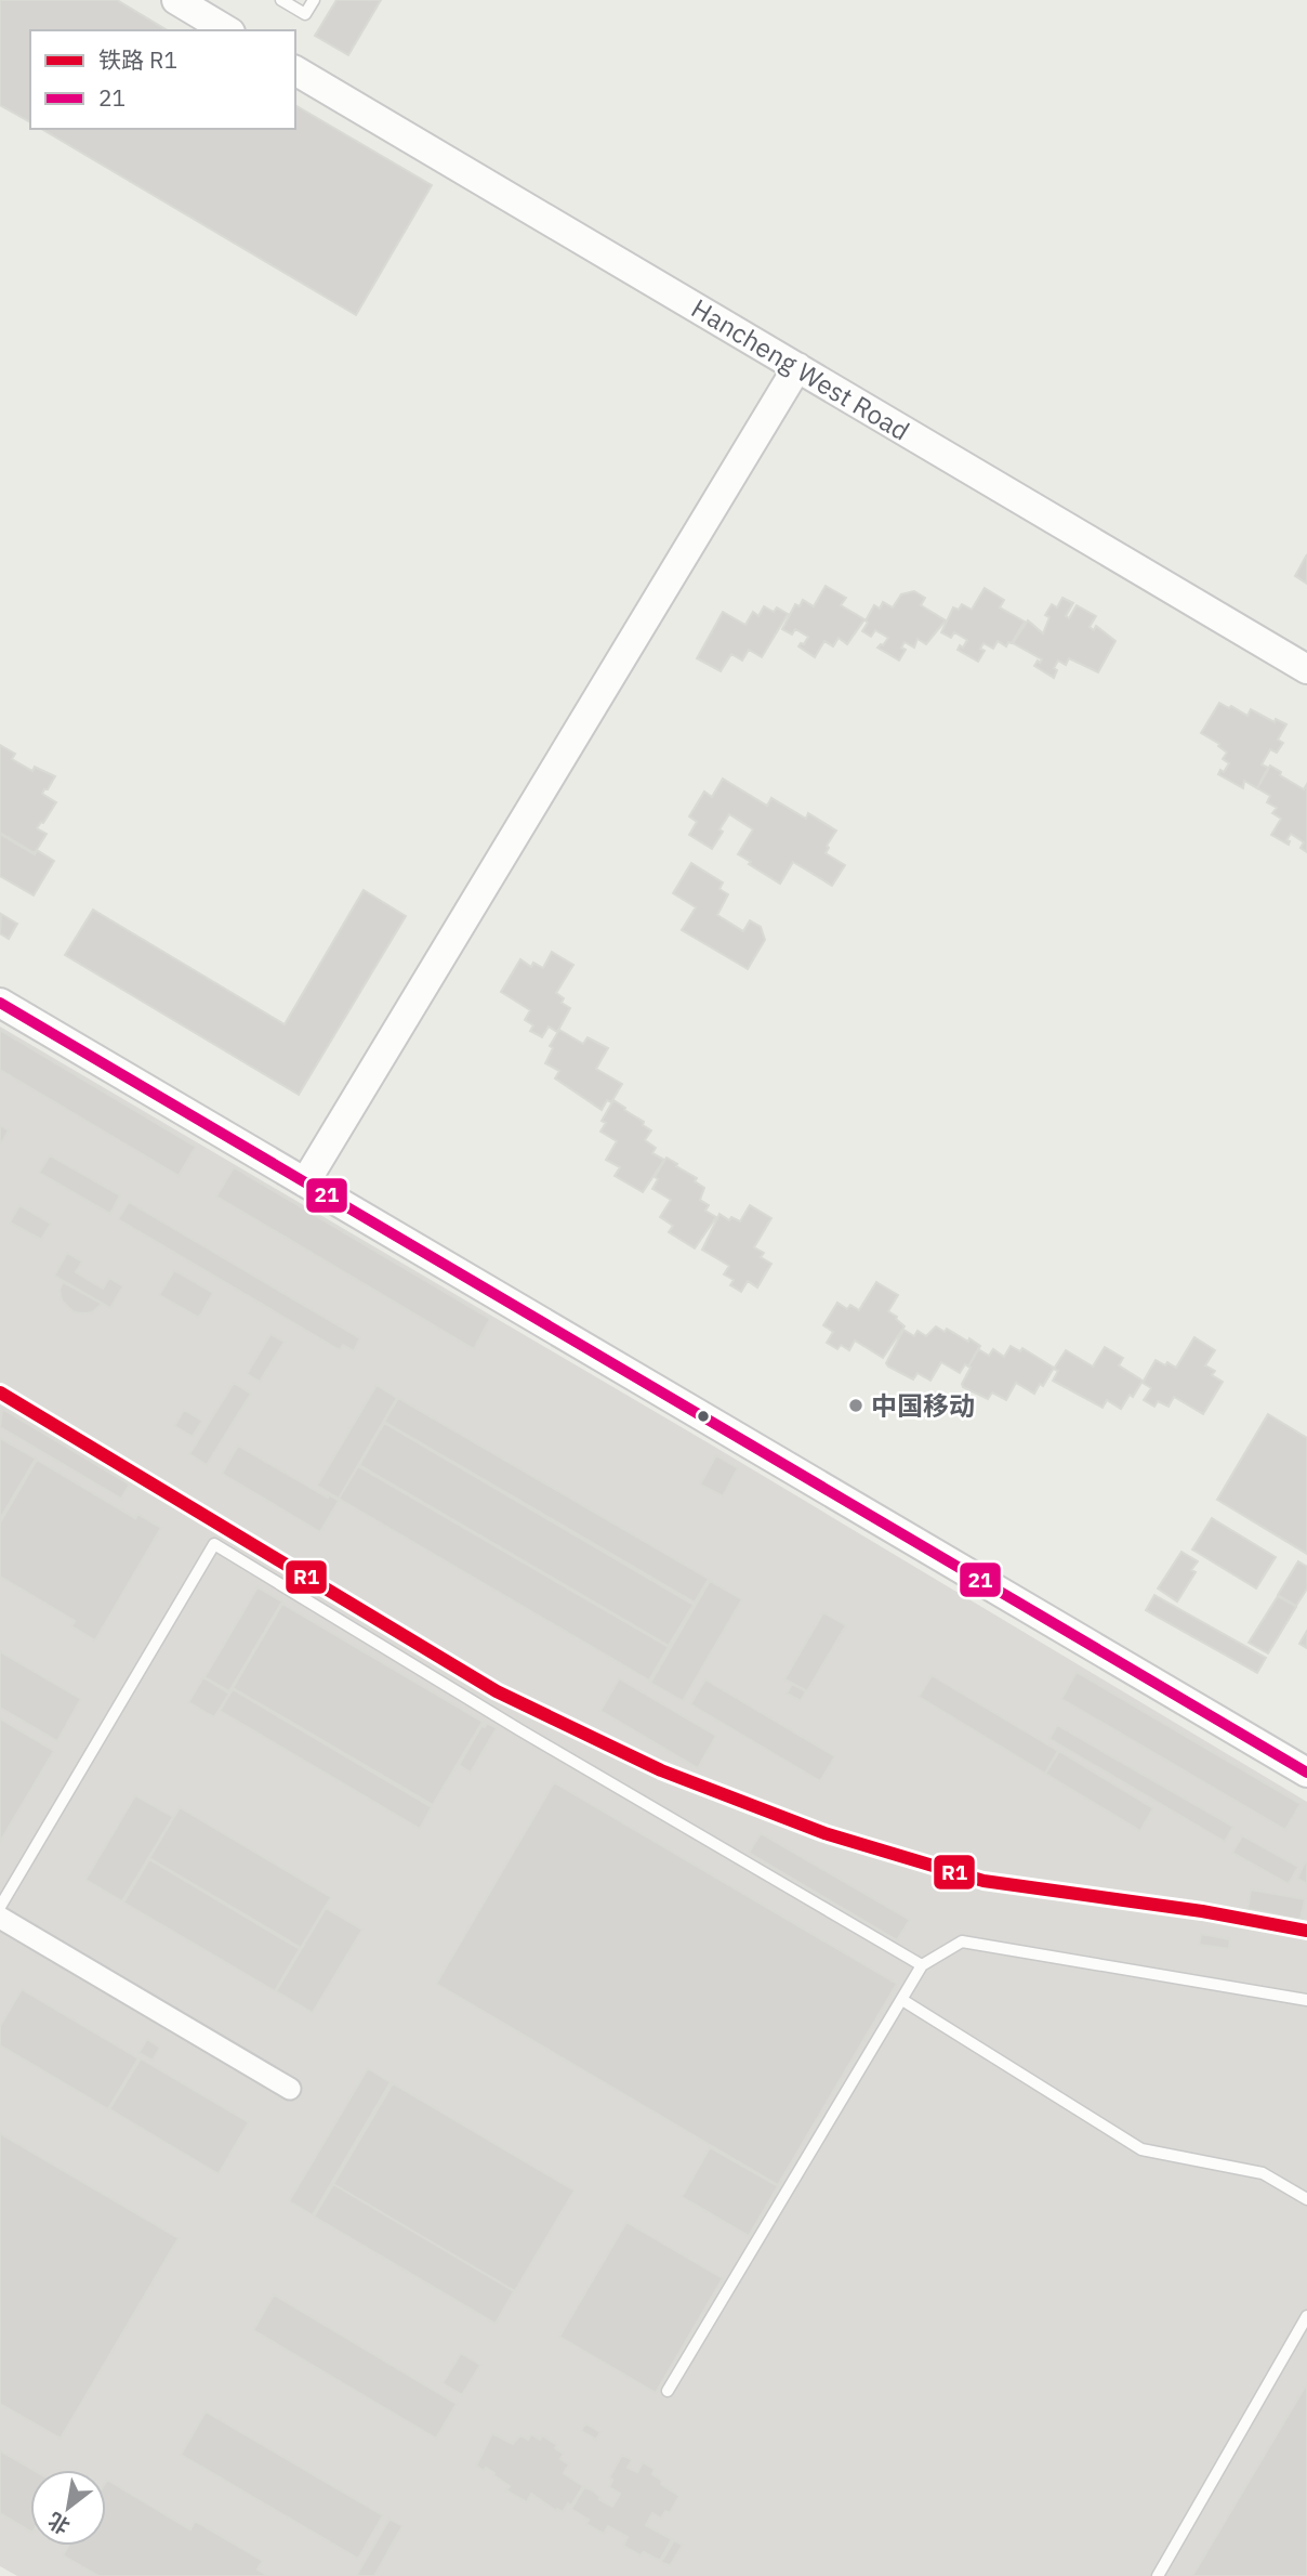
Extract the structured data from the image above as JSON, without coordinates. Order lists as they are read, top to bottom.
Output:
{
  "streets": {
    "street": ["Hancheng West Road"]
  },
  "places": ["中国移动"],
  "lines": ["transit line 21", "rail line R1"],
  "legend": ["铁路 R1", "21"],
  "north": "bottom left"
}
